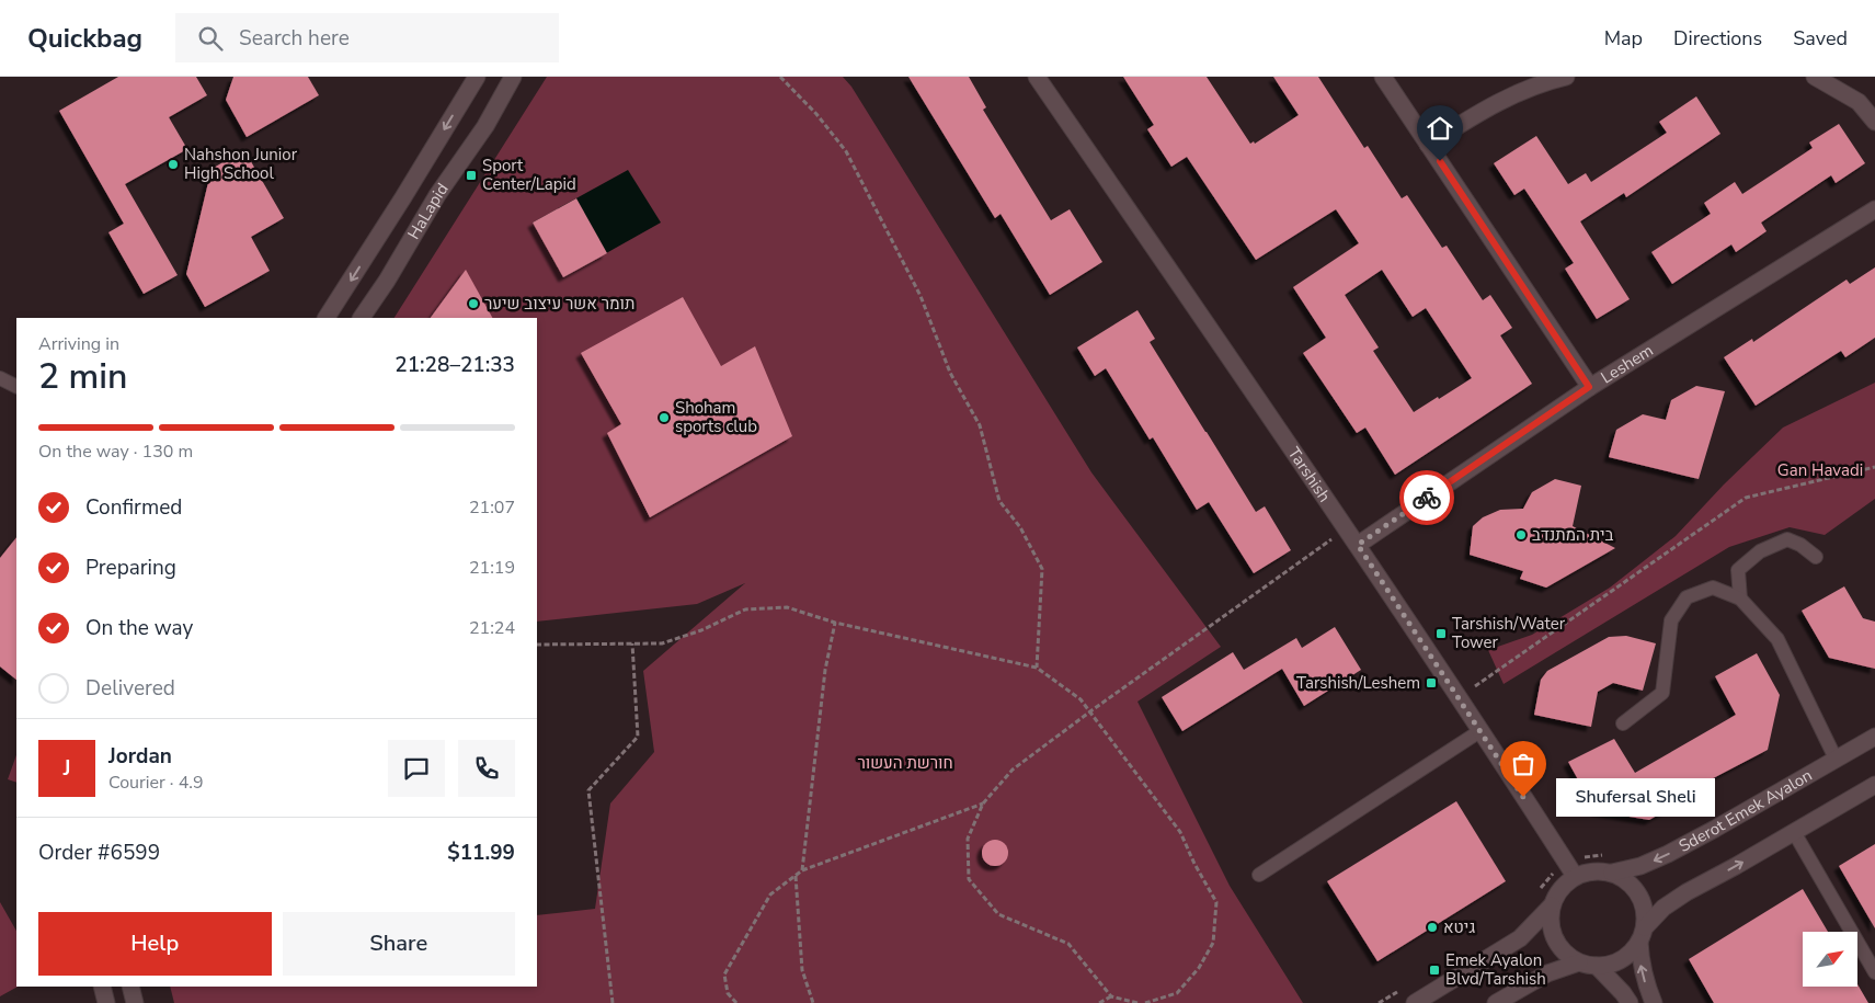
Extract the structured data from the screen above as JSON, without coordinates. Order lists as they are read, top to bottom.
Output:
{
  "streets": {
    "street": [
      "HaLapid",
      "Leshem",
      "Tarshish",
      "Sderot Emek Ayalon"
    ]
  },
  "crossings": [
    ["Leshem", "Tarshish"],
    ["Tarshish", "Sderot Emek Ayalon"]
  ],
  "parks": ["Gan Havadi", "חורשת העשור"],
  "places": {
    "other": [
      "Nahshon Junior High School",
      "תומר אשר עיצוב שיער",
      "Shoham sports club",
      "בית המתנדב",
      "Shufersal Sheli",
      "גיטא"
    ],
    "transit": [
      "Sport Center/Lapid",
      "Tarshish/Water Tower",
      "Tarshish/Leshem",
      "Emek Ayalon Blvd/Tarshish"
    ]
  },
  "north": "top right",
  "page": {
    "header": "Quickbag",
    "search": "Search here",
    "nav": ["Map", "Directions", "Saved"],
    "heading": ["2 min", "Arriving in", "21:28–21:33"],
    "panel": [
      "Jordan",
      "Courier · 4.9",
      "Order #6599",
      "$11.99"
    ],
    "bar": "On the way · 130 m",
    "list": [
      ["Confirmed", "21:07"],
      ["Preparing", "21:19"],
      ["On the way", "21:24"],
      "Delivered"
    ],
    "round": "J",
    "bubble": "Shufersal Sheli",
    "buttons": ["Help", "Share"]
  }
}
